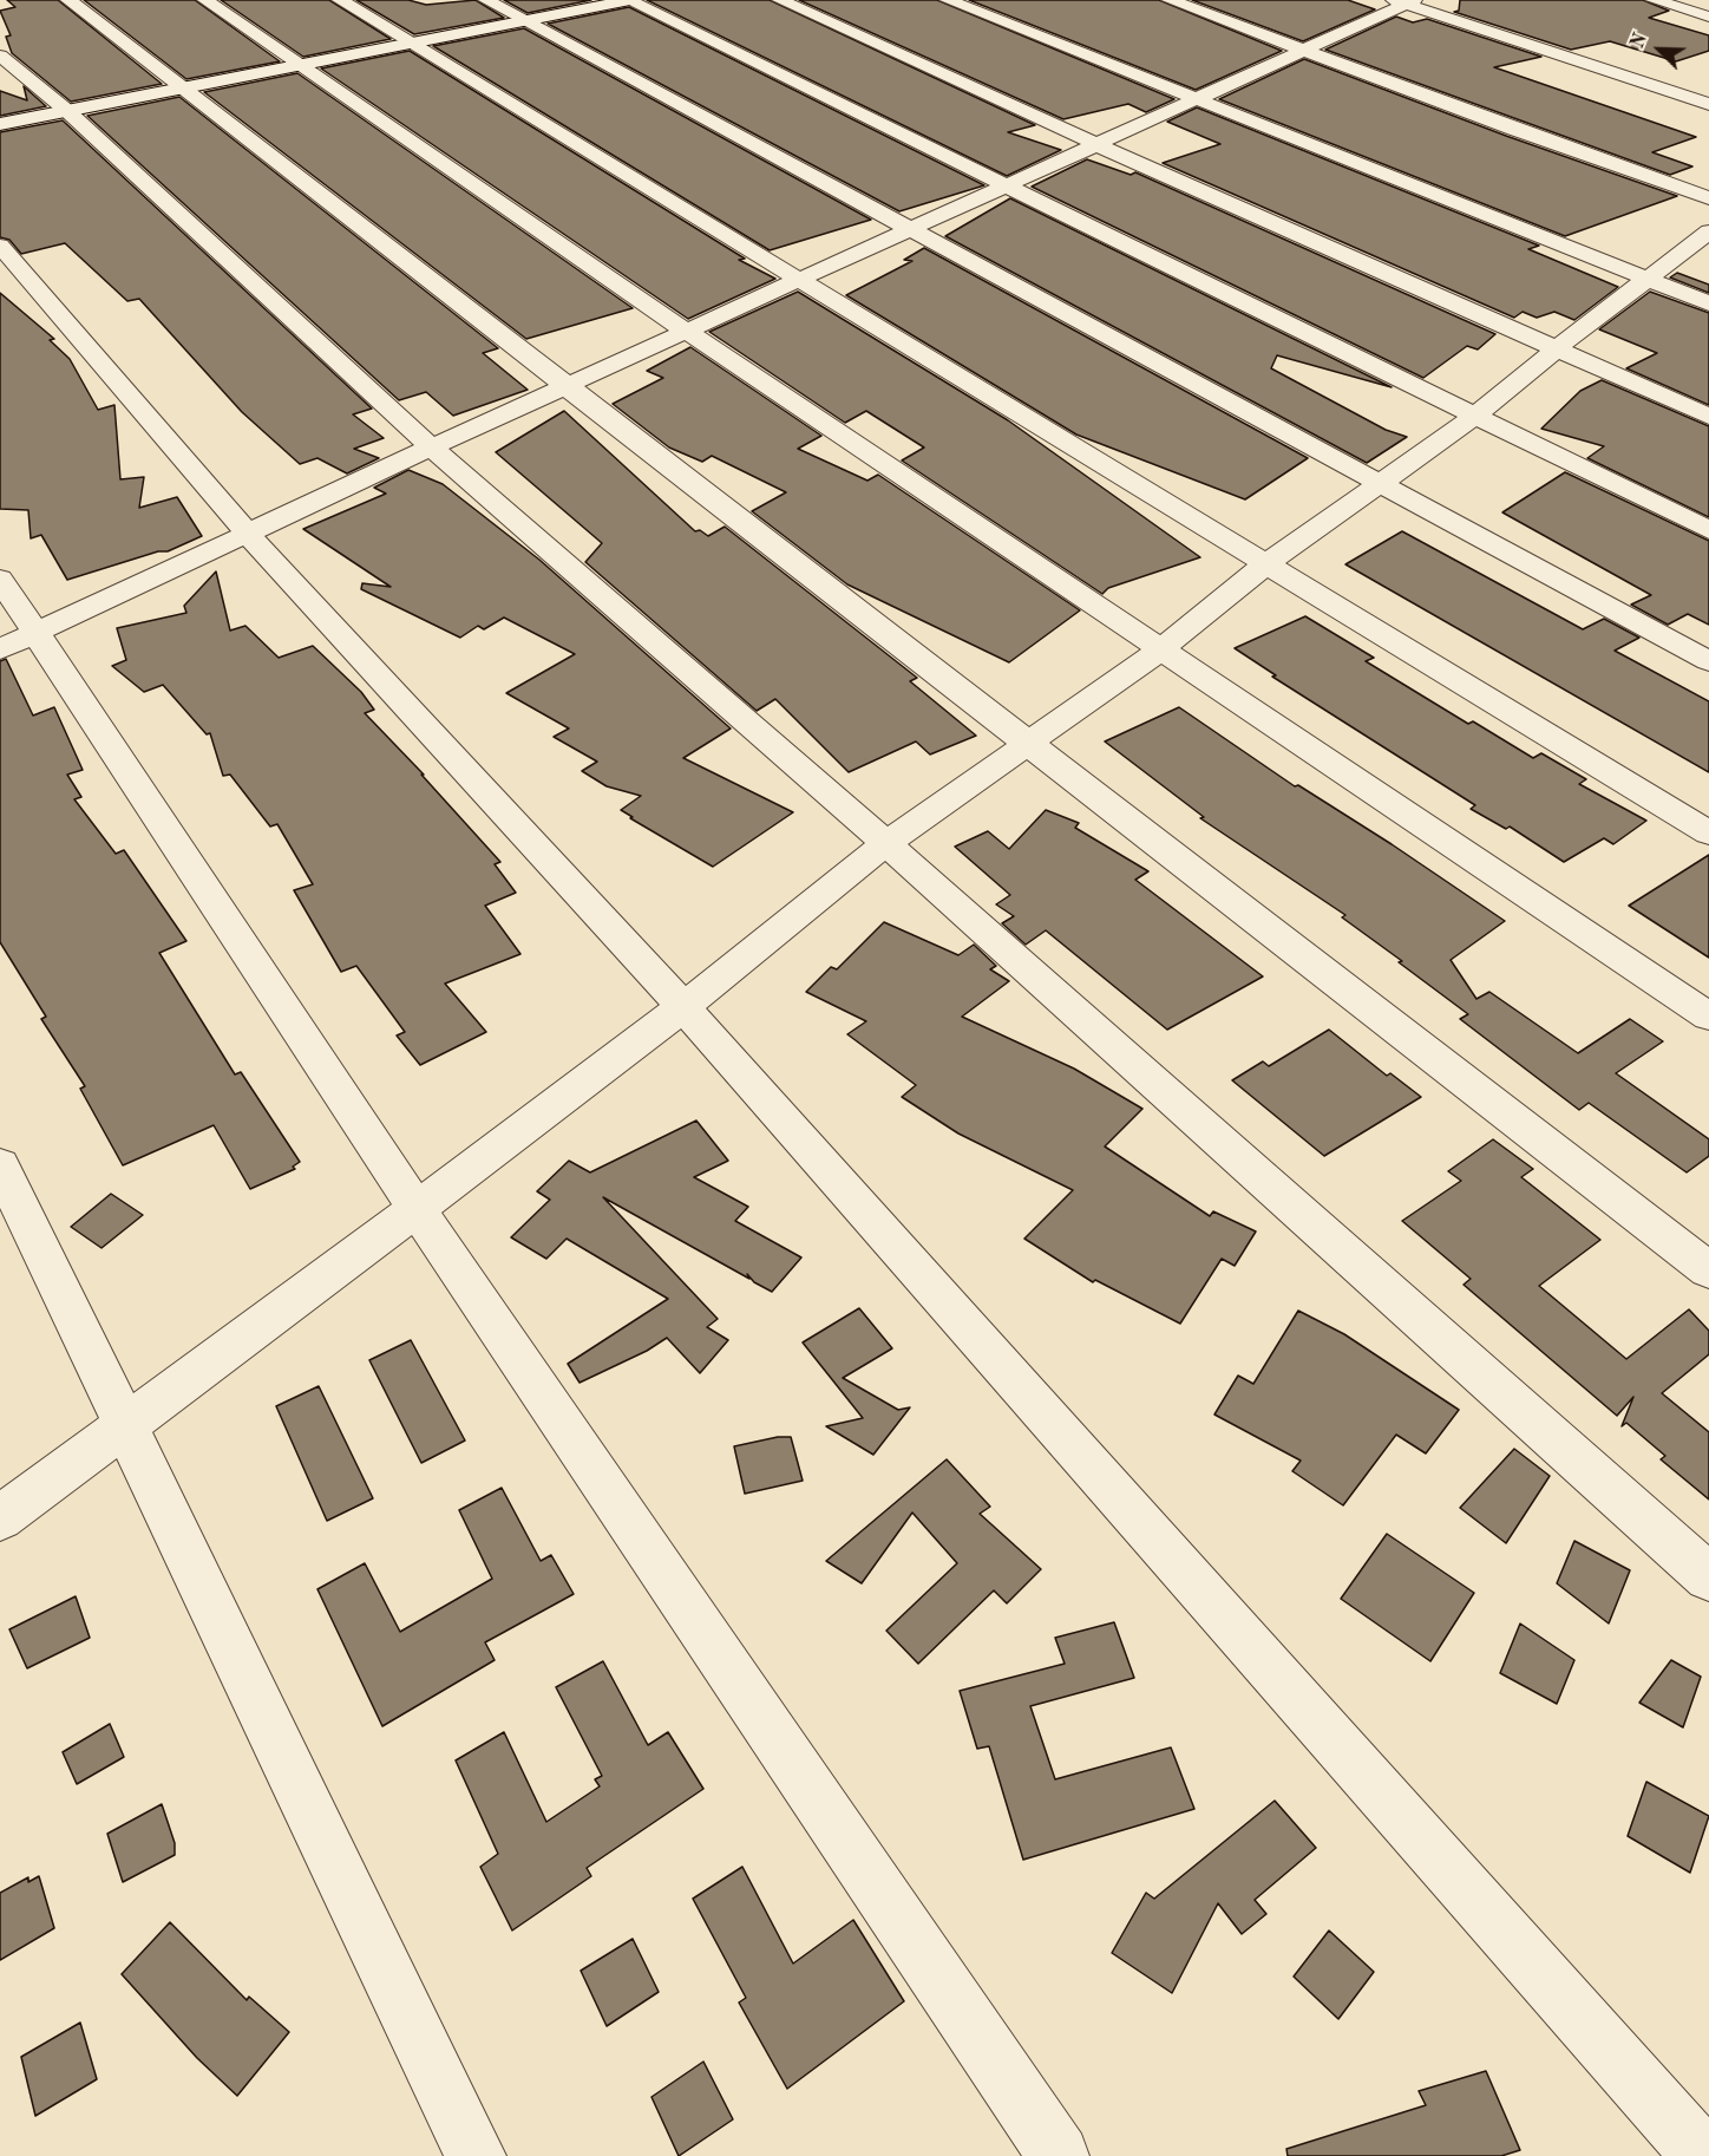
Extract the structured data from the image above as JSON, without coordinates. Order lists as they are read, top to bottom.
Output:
{
  "north": "top left"
}
